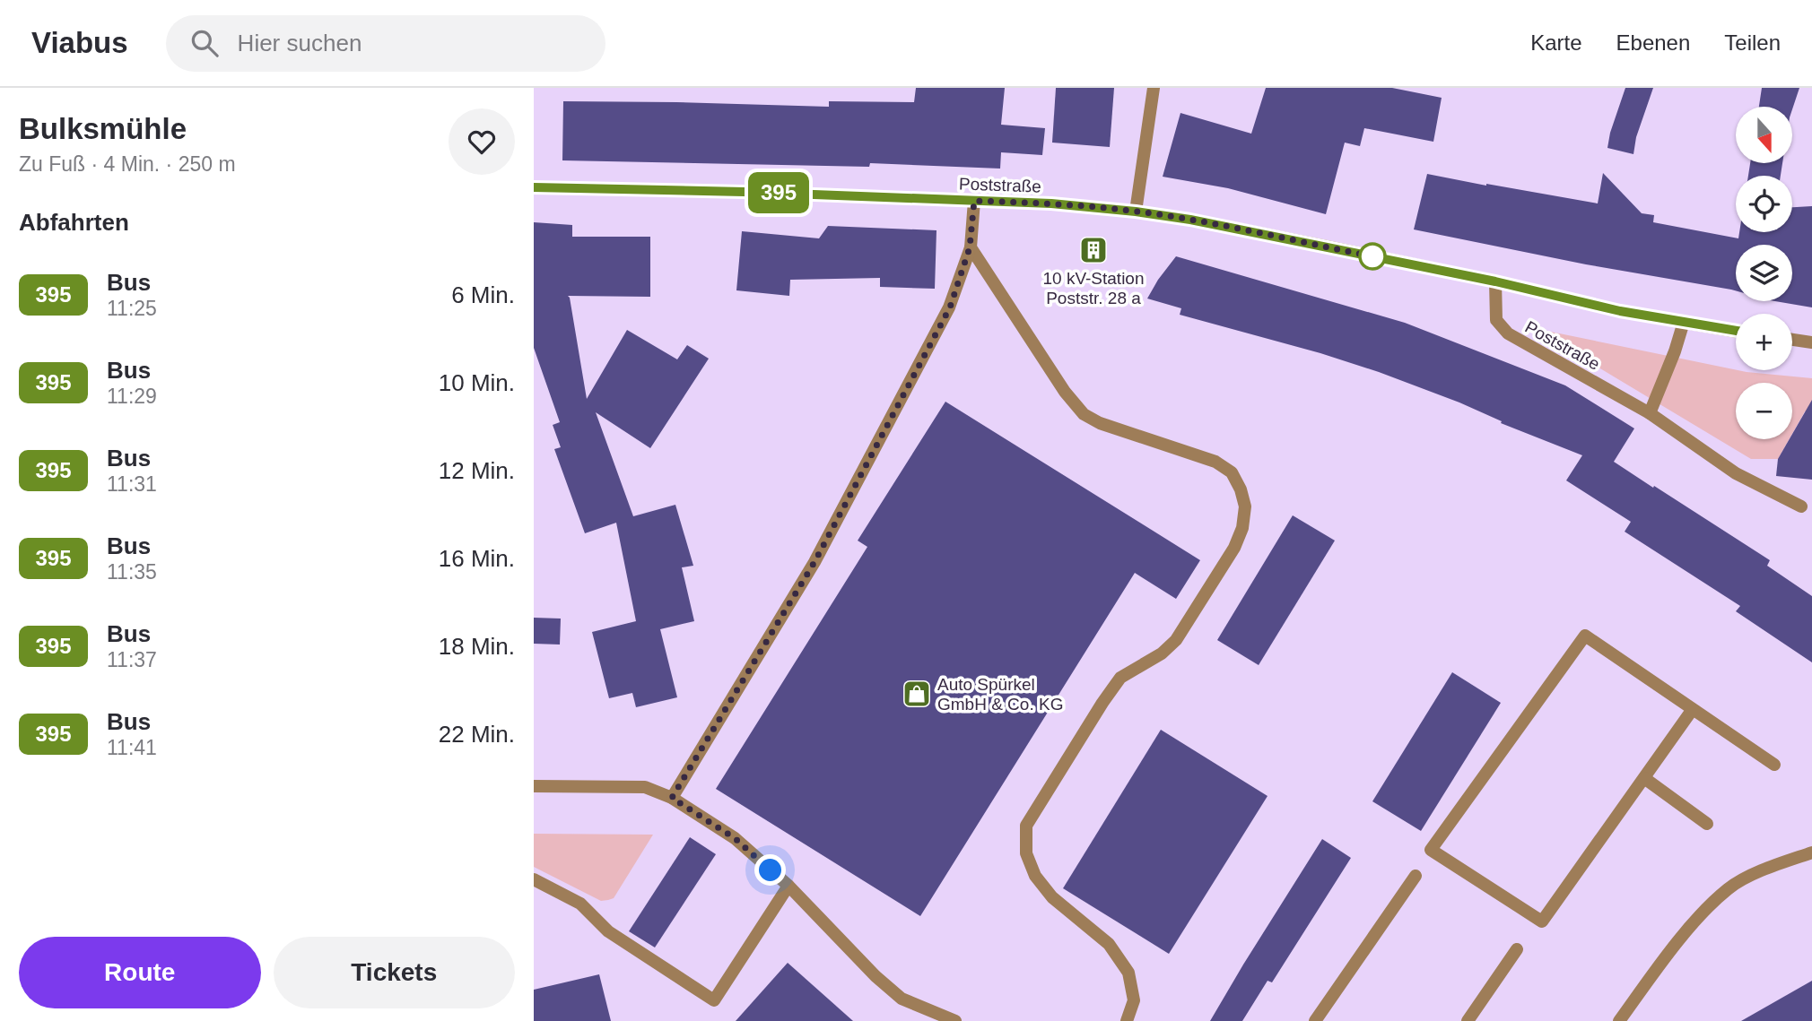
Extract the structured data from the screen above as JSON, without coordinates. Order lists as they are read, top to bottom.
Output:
{
  "streets": {
    "street": ["Poststraße"]
  },
  "places": {
    "building": ["10 kV-Station Poststr. 28 a"],
    "shop": ["Auto Spürkel GmbH & Co. KG"]
  },
  "lines": ["bus line 395"],
  "north": "bottom",
  "page": {
    "header": "Viabus",
    "search": "Hier suchen",
    "nav": ["Karte", "Ebenen", "Teilen"],
    "heading": [
      ["Bulksmühle", "Zu Fuß · 4 Min. · 250 m"],
      "Abfahrten"
    ],
    "on_map": "395",
    "map_buttons": ["+", "−"],
    "list": [
      {
        "mark": "395",
        "name": "Bus",
        "note": "11:25",
        "value": "6 Min."
      },
      {
        "mark": "395",
        "name": "Bus",
        "note": "11:29",
        "value": "10 Min."
      },
      {
        "mark": "395",
        "name": "Bus",
        "note": "11:31",
        "value": "12 Min."
      },
      {
        "mark": "395",
        "name": "Bus",
        "note": "11:35",
        "value": "16 Min."
      },
      {
        "mark": "395",
        "name": "Bus",
        "note": "11:37",
        "value": "18 Min."
      },
      {
        "mark": "395",
        "name": "Bus",
        "note": "11:41",
        "value": "22 Min."
      }
    ],
    "buttons": ["Route", "Tickets"]
  }
}
